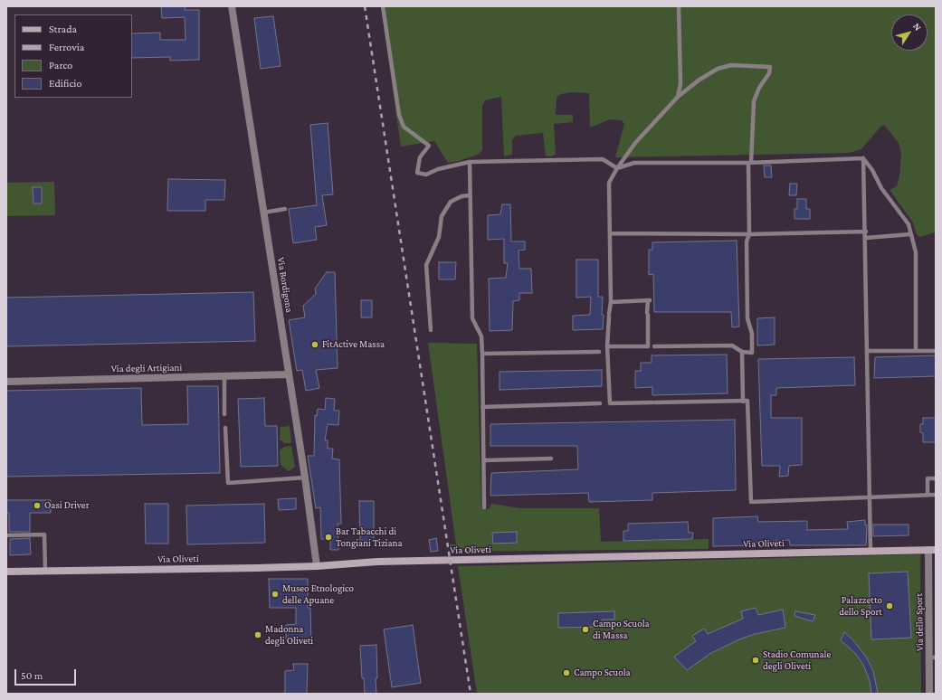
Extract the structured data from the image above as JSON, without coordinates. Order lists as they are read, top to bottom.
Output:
{
  "streets": {
    "main road": ["Via Oliveti"],
    "street": ["Via Bordigona", "Via degli Artigiani", "Via dello Sport"]
  },
  "crossings": [
    ["Via Bordigona", "Via degli Artigiani"],
    ["Via Bordigona", "Via Oliveti"],
    ["Via Oliveti", "Via dello Sport"]
  ],
  "places": [
    "FitActive Massa",
    "Oasi Driver",
    "Bar Tabacchi di Tongiani Tiziana",
    "Museo Etnologico delle Apuane",
    "Palazzetto dello Sport",
    "Campo Scuola di Massa",
    "Madonna degli Oliveti",
    "Stadio Comunale degli Oliveti",
    "Campo Scuola"
  ],
  "legend": [
    "Strada",
    "Ferrovia",
    "Parco",
    "Edificio"
  ],
  "scale_bar": "50 m",
  "north": "top right"
}
